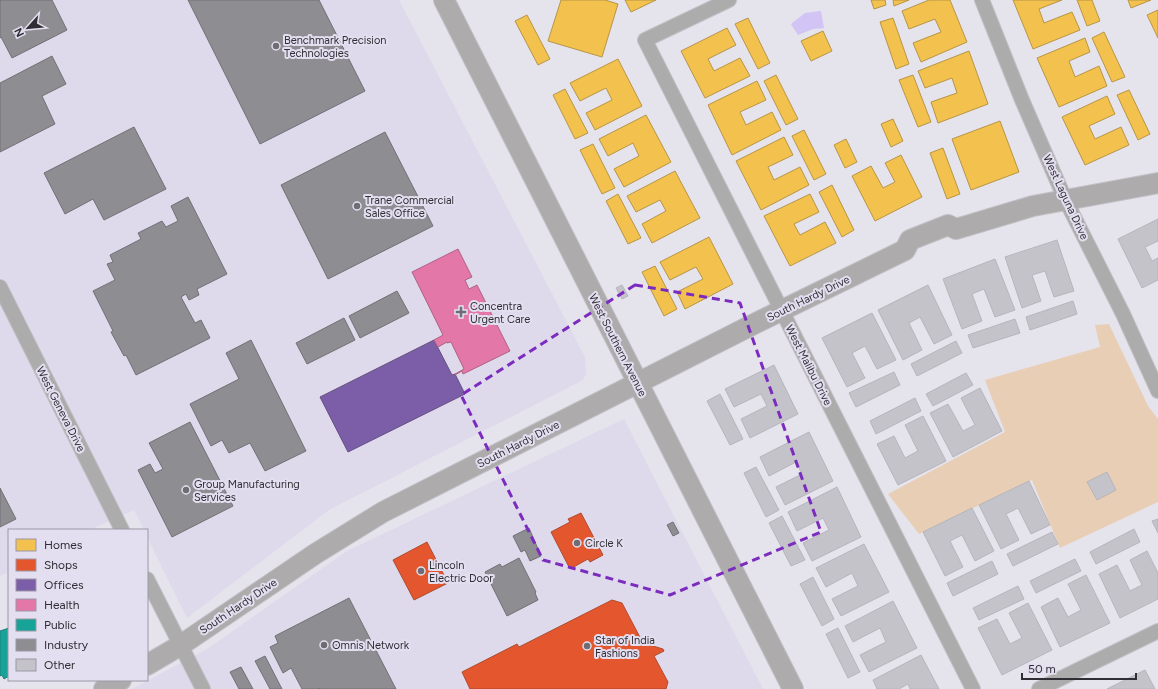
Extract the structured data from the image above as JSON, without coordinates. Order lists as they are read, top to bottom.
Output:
{
  "streets": {
    "street": [
      "West Laguna Drive",
      "South Hardy Drive",
      "West Southern Avenue",
      "West Malibu Drive",
      "West Geneva Drive"
    ]
  },
  "crossings": [
    ["West Laguna Drive", "South Hardy Drive"],
    ["South Hardy Drive", "West Southern Avenue"],
    ["South Hardy Drive", "West Malibu Drive"]
  ],
  "places": {
    "other": [
      "Benchmark Precision Technologies",
      "Trane Commercial Sales Office",
      "Group Manufacturing Services",
      "Circle K",
      "Lincoln Electric Door",
      "Omnis Network",
      "Star of India Fashions"
    ],
    "health": ["Concentra Urgent Care"]
  },
  "legend": [
    "Homes",
    "Shops",
    "Offices",
    "Health",
    "Public",
    "Industry",
    "Other"
  ],
  "scale_bar": "50 m",
  "north": "bottom left"
}
